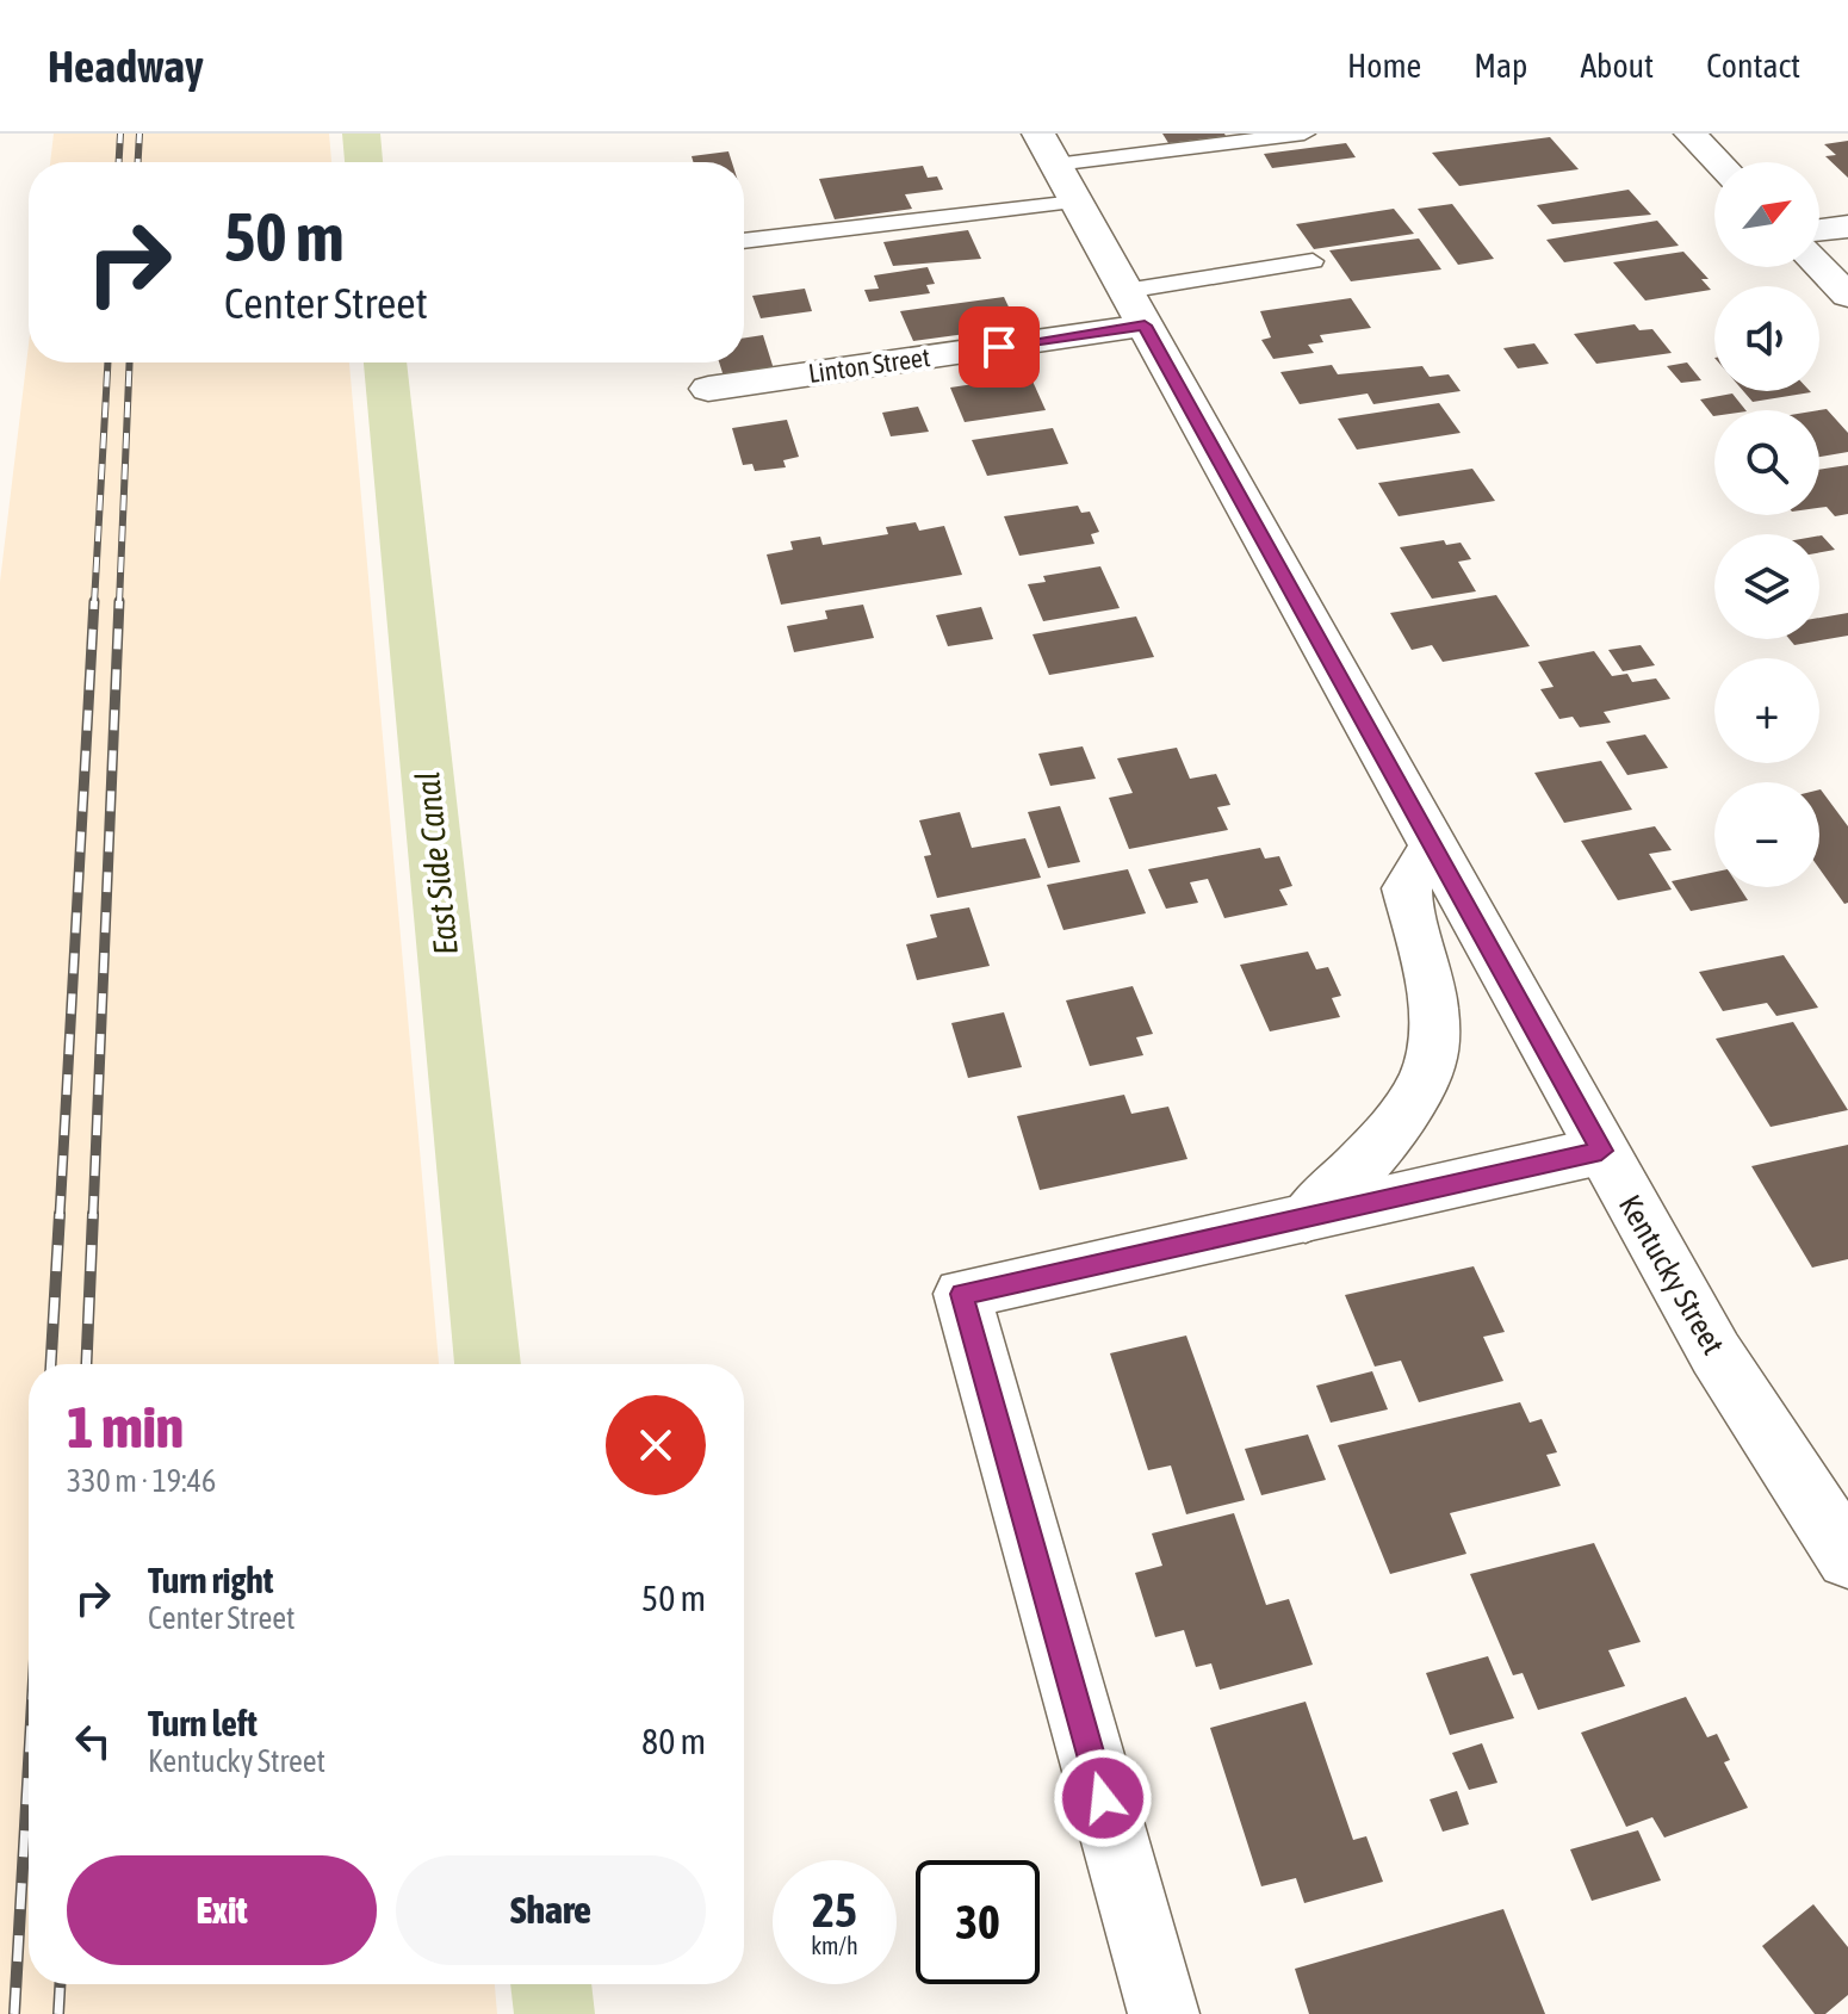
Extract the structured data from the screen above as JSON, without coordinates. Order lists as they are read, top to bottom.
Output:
{
  "streets": {
    "street": ["Linton Street", "Kentucky Street"]
  },
  "crossings": [
    ["Linton Street", "Kentucky Street"]
  ],
  "water": ["East Side Canal"],
  "north": "top right",
  "page": {
    "header": "Headway",
    "nav": [
      "Home",
      "Map",
      "About",
      "Contact"
    ],
    "map_buttons": ["+", "−"],
    "turn": ["50 m", "Center Street"],
    "heading": ["1 min", "330 m · 19:46"],
    "list": [
      {
        "name": "Turn right",
        "note": "Center Street",
        "value": "50 m"
      },
      {
        "name": "Turn left",
        "note": "Kentucky Street",
        "value": "80 m"
      }
    ],
    "buttons": ["Exit", "Share"],
    "speed": "25 km/h",
    "limit": "30"
  }
}
